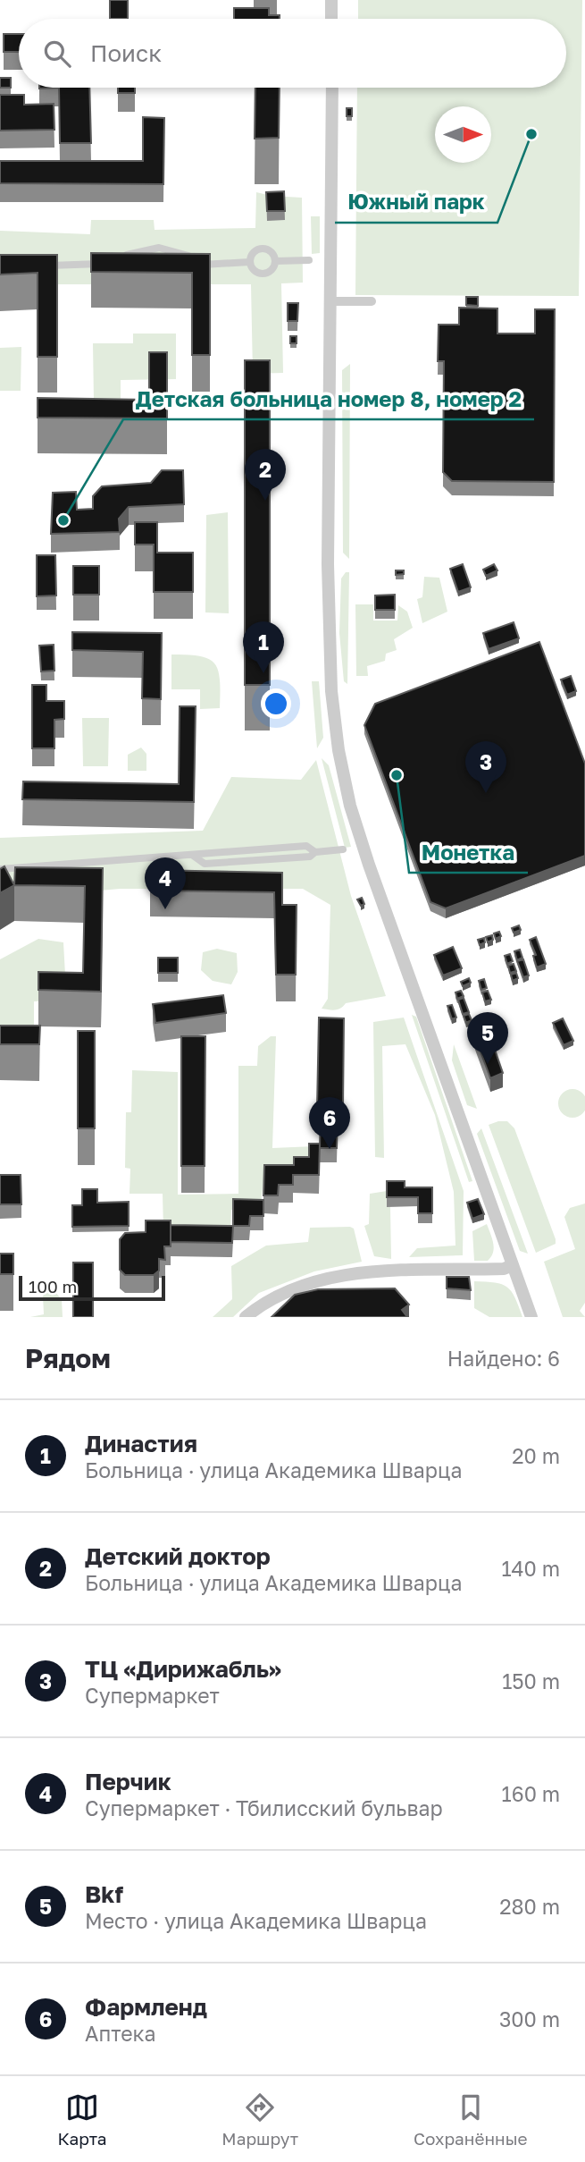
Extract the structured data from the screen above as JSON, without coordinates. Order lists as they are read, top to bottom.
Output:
{
  "places": ["Южный парк", "Детская больница номер 8, номер 2", "Монетка"],
  "scale_bar": "100 m",
  "north": "right",
  "page": {
    "search": "Поиск",
    "pins": [
      "2",
      "1",
      "3",
      "4",
      "5",
      "6"
    ],
    "scale": "100 m",
    "heading": ["Рядом", "Найдено: 6"],
    "list": [
      {
        "mark": "1",
        "name": "Династия",
        "note": "Больница · улица Академика Шварца",
        "value": "20 m"
      },
      {
        "mark": "2",
        "name": "Детский доктор",
        "note": "Больница · улица Академика Шварца",
        "value": "140 m"
      },
      {
        "mark": "3",
        "name": "ТЦ «Дирижабль»",
        "note": "Супермаркет",
        "value": "150 m"
      },
      {
        "mark": "4",
        "name": "Перчик",
        "note": "Супермаркет · Тбилисский бульвар",
        "value": "160 m"
      },
      {
        "mark": "5",
        "name": "Bkf",
        "note": "Место · улица Академика Шварца",
        "value": "280 m"
      },
      {
        "mark": "6",
        "name": "Фармленд",
        "note": "Аптека",
        "value": "300 m"
      }
    ],
    "nav": ["Карта", "Маршрут", "Сохранённые"]
  }
}
